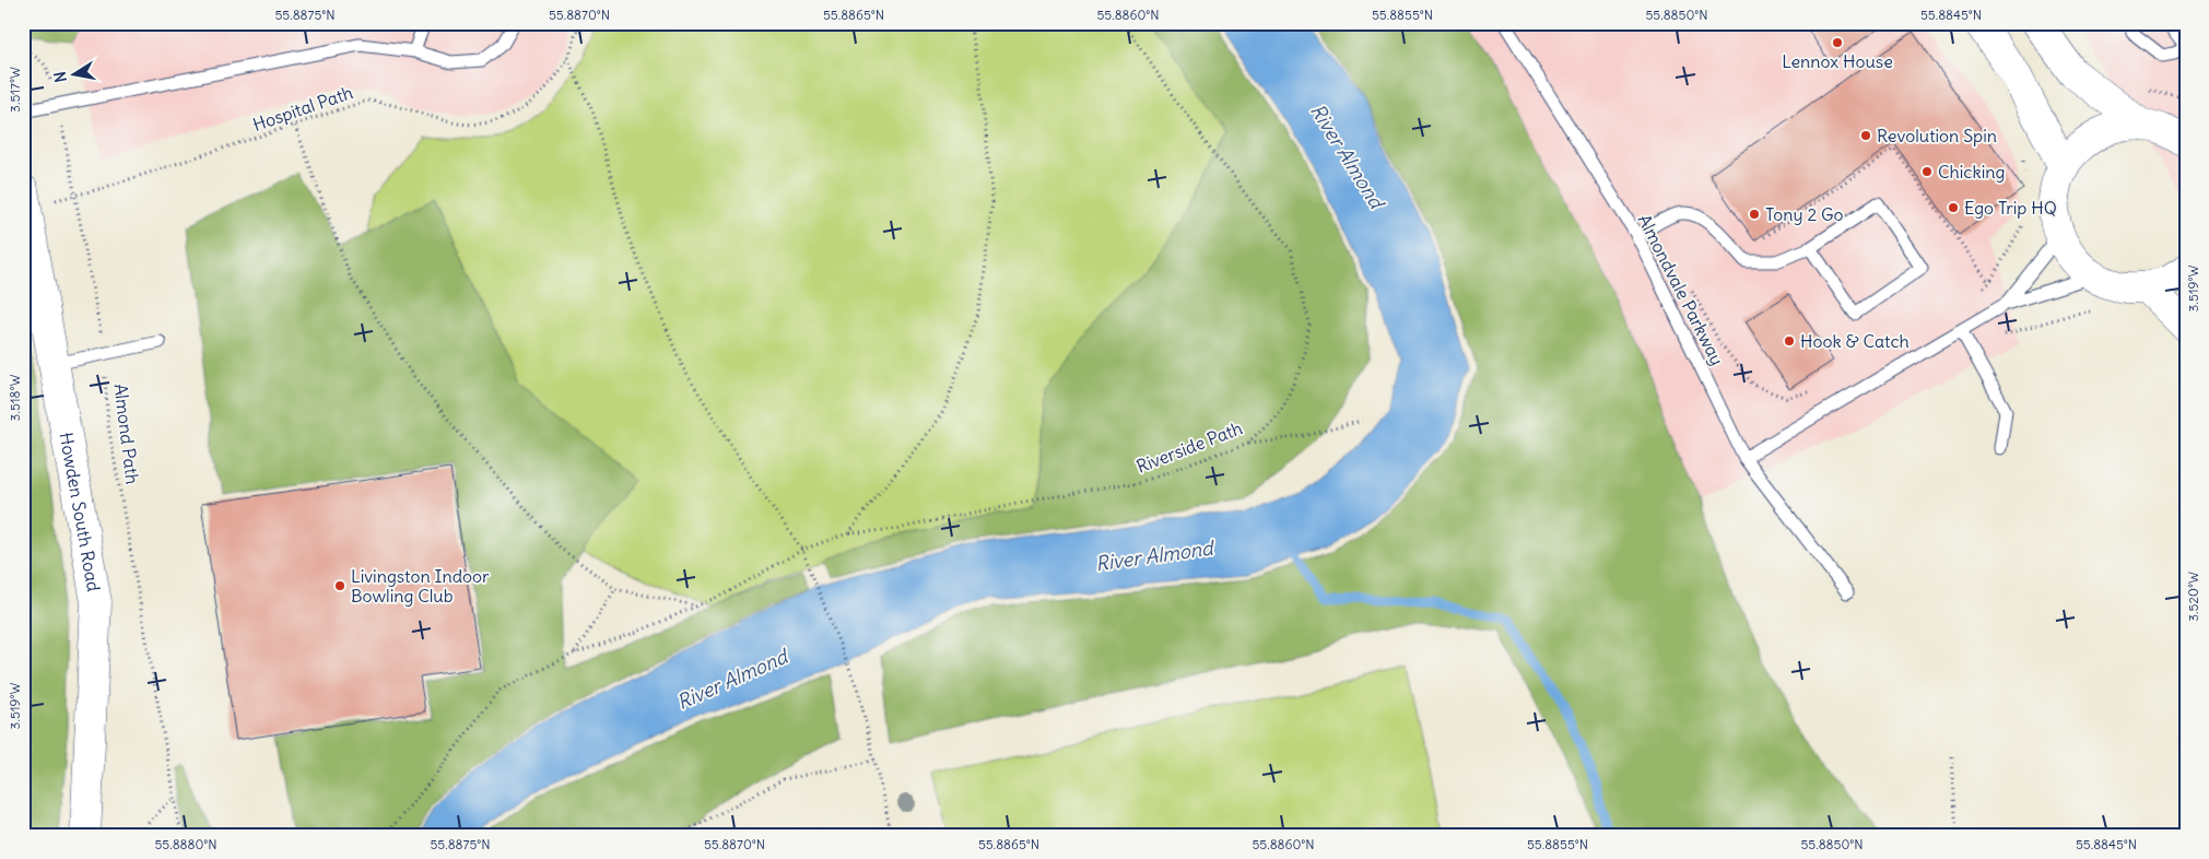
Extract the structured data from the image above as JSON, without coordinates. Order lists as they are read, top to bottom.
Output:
{
  "streets": {
    "street": ["Howden South Road"],
    "lane": ["Almondvale Parkway"],
    "path": ["Hospital Path", "Almond Path", "Riverside Path"]
  },
  "crossings": [
    ["Hospital Path", "Almond Path"],
    ["Hospital Path", "Howden South Road"]
  ],
  "water": ["River Almond"],
  "places": [
    "Lennox House",
    "Revolution Spin",
    "Chicking",
    "Ego Trip HQ",
    "Tony 2 Go",
    "Hook & Catch",
    "Livingston Indoor Bowling Club"
  ],
  "north": "left",
  "coordinates": [
    "55.8875°N",
    "55.8870°N",
    "55.8865°N",
    "55.8860°N",
    "55.8855°N",
    "55.8850°N",
    "55.8845°N",
    "3.517°W",
    "3.519°W",
    "3.518°W",
    "3.520°W",
    "55.8880°N"
  ]
}
